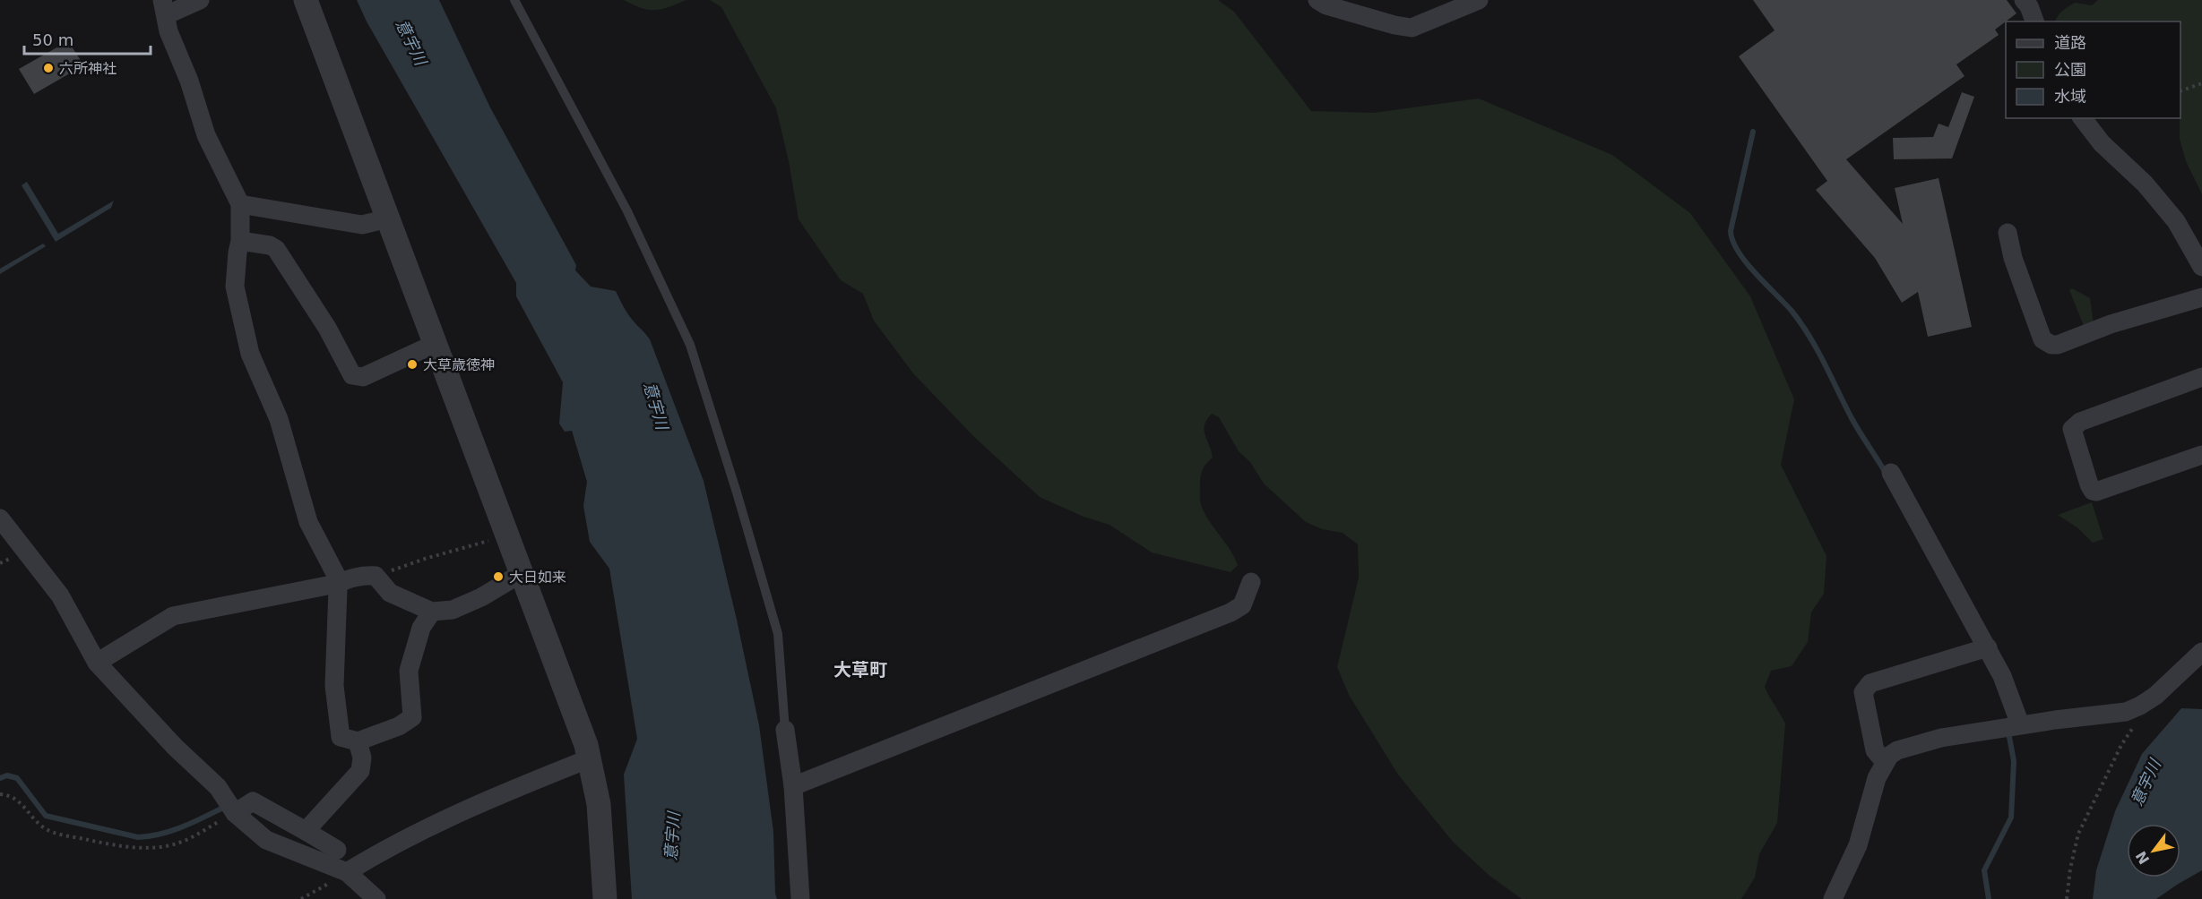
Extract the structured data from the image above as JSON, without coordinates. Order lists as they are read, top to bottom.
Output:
{
  "districts": ["大草町"],
  "water": ["意宇川"],
  "places": ["六所神社", "大草歳徳神", "大日如来"],
  "legend": ["道路", "公園", "水域"],
  "scale_bar": "50 m",
  "north": "bottom left"
}
